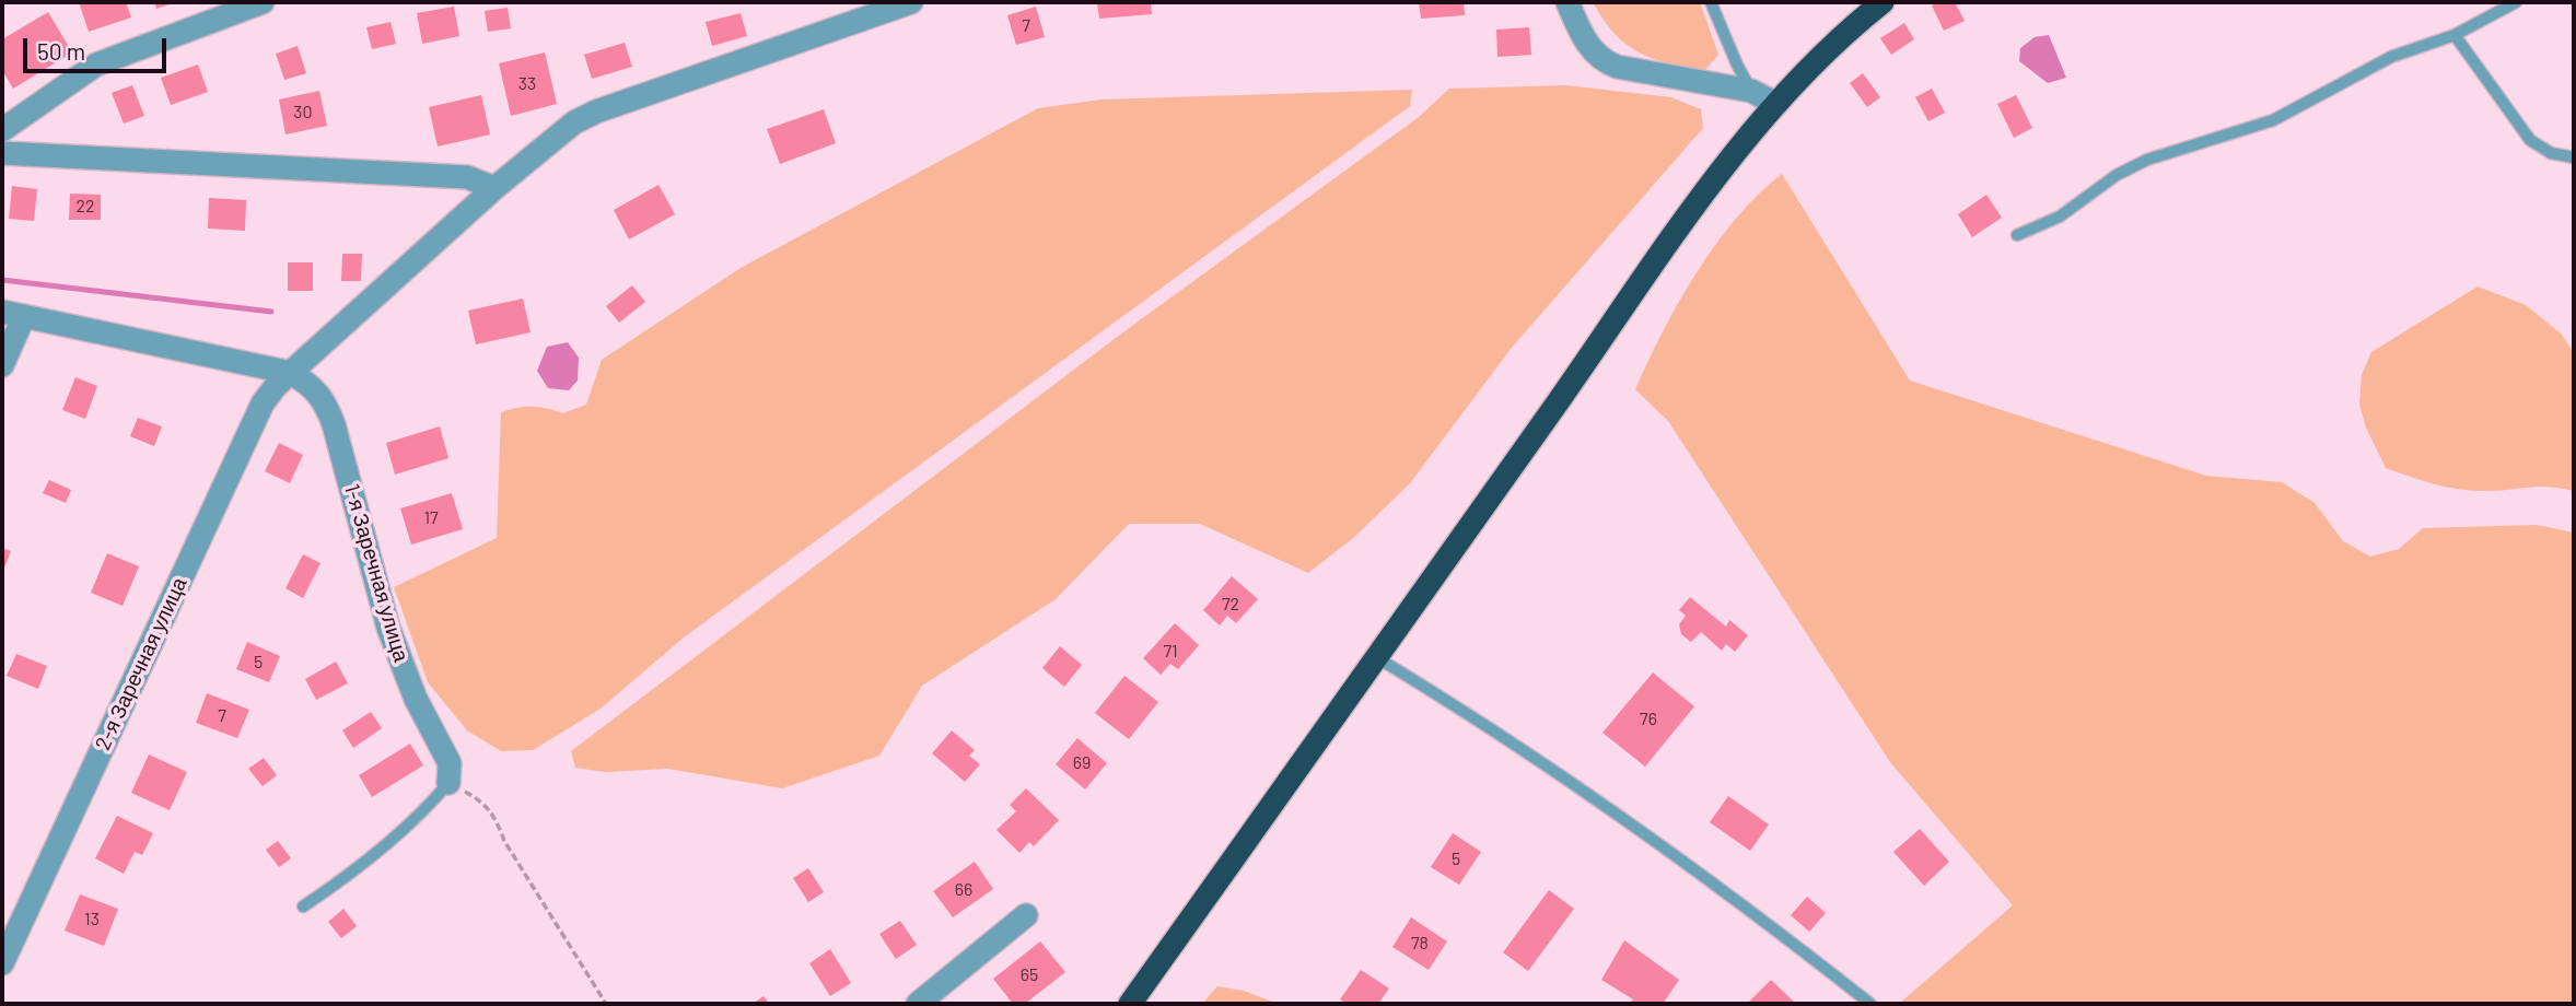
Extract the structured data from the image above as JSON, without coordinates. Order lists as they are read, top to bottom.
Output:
{
  "streets": {
    "street": ["1-я Заречная улица", "2-я Заречная улица"]
  },
  "crossings": [
    ["1-я Заречная улица", "2-я Заречная улица"]
  ],
  "house_numbers": [
    "7",
    "33",
    "30",
    "22",
    "17",
    "72",
    "71",
    "5",
    "7",
    "76",
    "69",
    "5",
    "66",
    "13",
    "78",
    "65"
  ],
  "scale_bar": "50 m"
}
